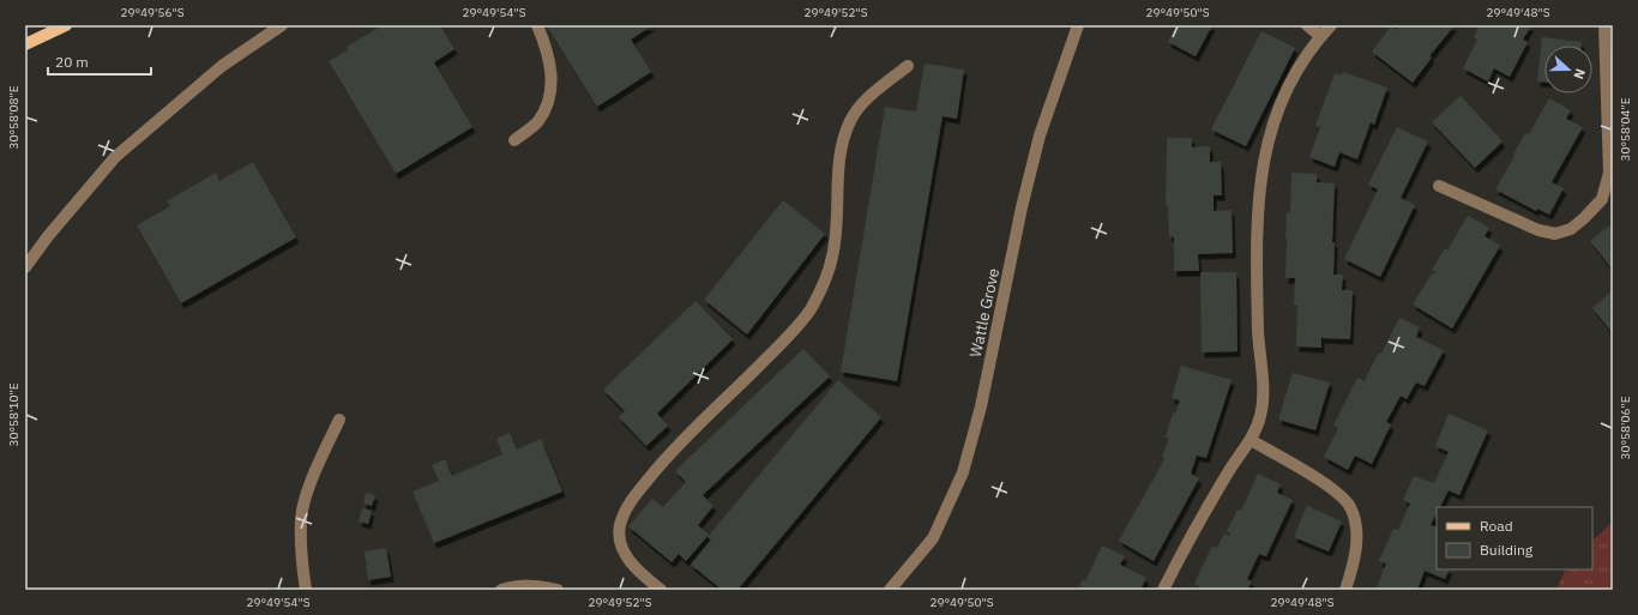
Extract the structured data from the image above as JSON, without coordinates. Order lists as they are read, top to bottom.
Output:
{
  "streets": {
    "street": ["Wattle Grove"]
  },
  "legend": ["Road", "Building"],
  "scale_bar": "20 m",
  "north": "right",
  "coordinates": [
    "29°49'56\"S",
    "29°49'54\"S",
    "29°49'52\"S",
    "29°49'50\"S",
    "29°49'48\"S",
    "30°58'08\"E",
    "30°58'04\"E",
    "30°58'10\"E",
    "30°58'06\"E"
  ]
}
